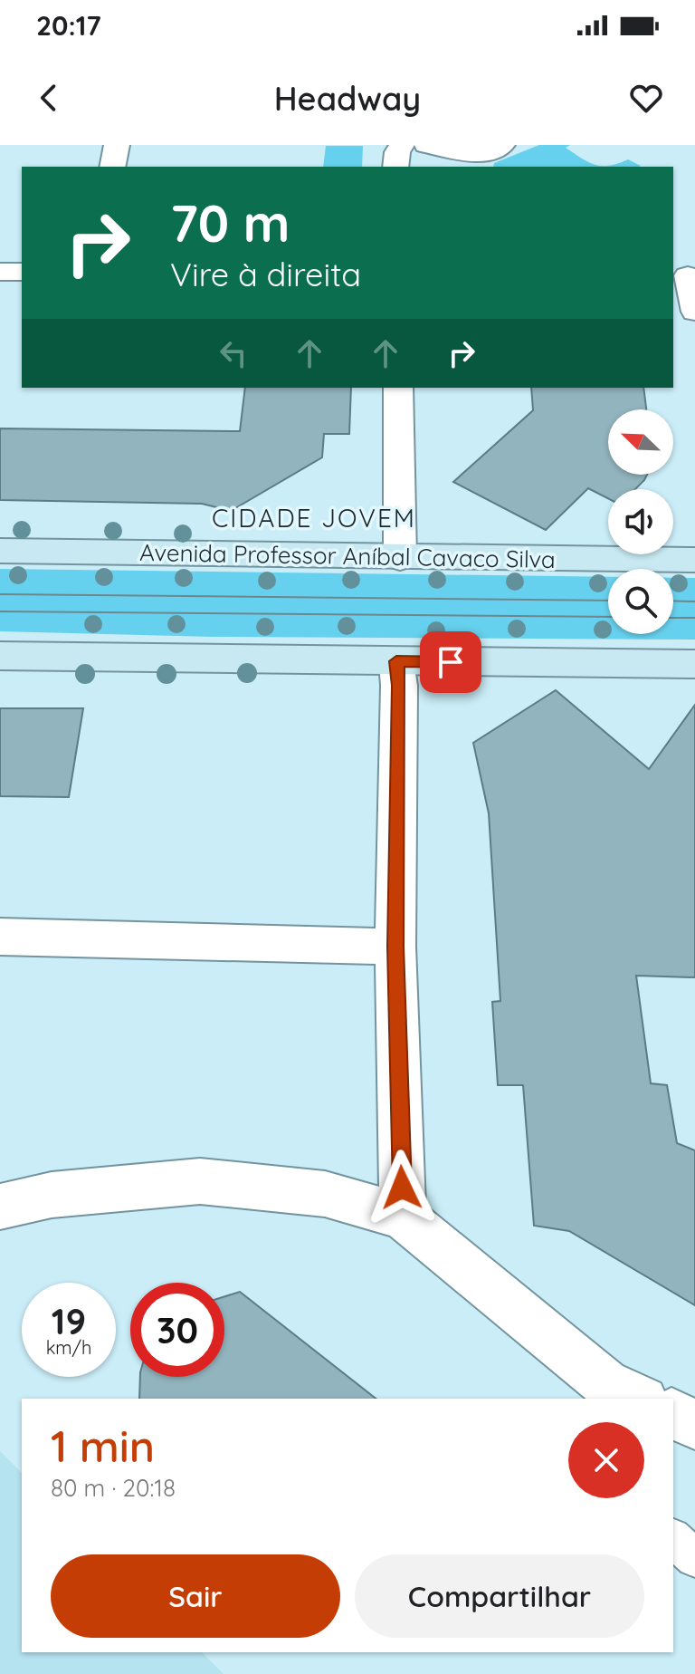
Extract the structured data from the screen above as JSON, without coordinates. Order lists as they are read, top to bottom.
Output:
{
  "streets": {
    "main road": ["Avenida Professor Aníbal Cavaco Silva"]
  },
  "districts": ["CIDADE JOVEM"],
  "north": "top left",
  "page": {
    "status": "20:17",
    "header": "Headway",
    "turn": ["70 m", "Vire à direita"],
    "speed": "19 km/h",
    "limit": "30",
    "heading": ["1 min", "80 m · 20:18"],
    "buttons": ["Sair", "Compartilhar"]
  }
}
